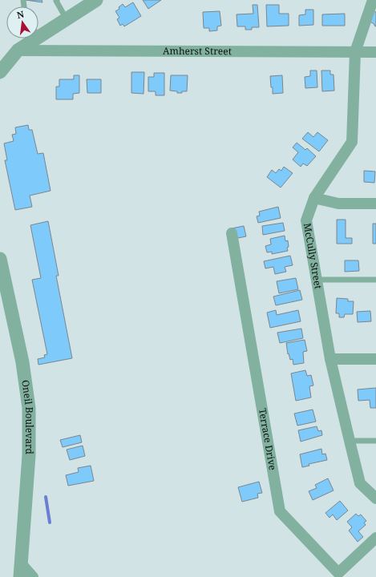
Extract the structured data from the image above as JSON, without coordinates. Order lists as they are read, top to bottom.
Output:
{
  "streets": {
    "street": [
      "Amherst Street",
      "McCully Street",
      "Oneil Boulevard",
      "Terrace Drive"
    ]
  },
  "crossings": [
    ["Amherst Street", "McCully Street"]
  ],
  "north": "top"
}
